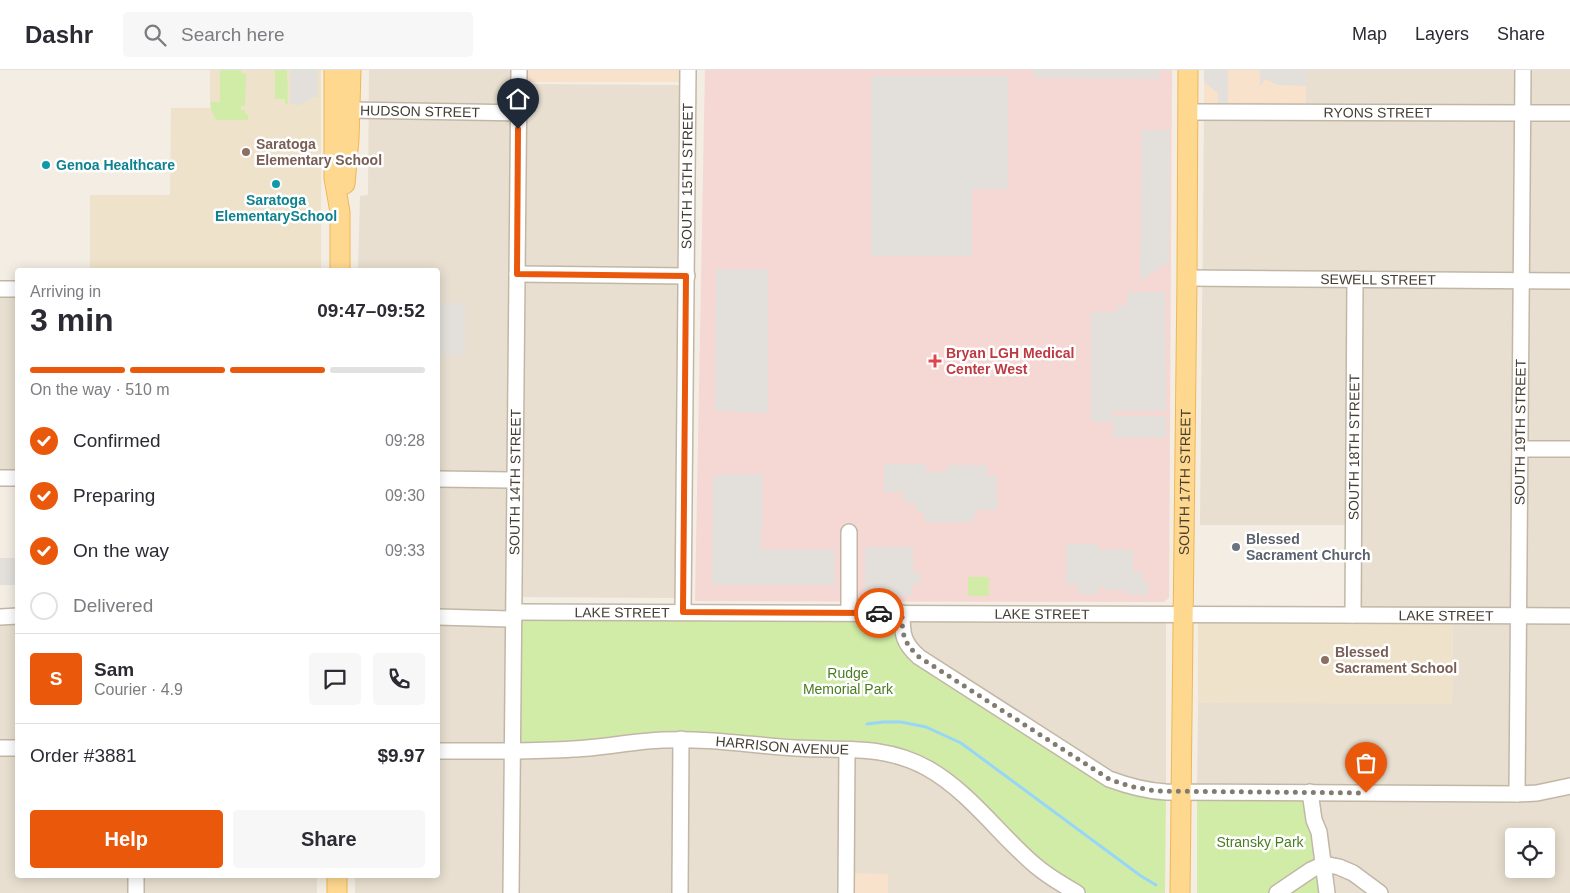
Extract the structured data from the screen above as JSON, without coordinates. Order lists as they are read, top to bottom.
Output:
{
  "streets": {
    "main road": ["SOUTH 17TH STREET"],
    "street": [
      "HUDSON STREET",
      "RYONS STREET",
      "SOUTH 15TH STREET",
      "SEWELL STREET",
      "SOUTH 19TH STREET",
      "SOUTH 18TH STREET",
      "SOUTH 14TH STREET",
      "LAKE STREET",
      "HARRISON AVENUE"
    ]
  },
  "crossings": [
    ["HUDSON STREET", "SOUTH 14TH STREET"],
    ["RYONS STREET", "SOUTH 19TH STREET"],
    ["RYONS STREET", "SOUTH 17TH STREET"],
    ["SOUTH 15TH STREET", "LAKE STREET"],
    ["SEWELL STREET", "SOUTH 19TH STREET"],
    ["SEWELL STREET", "SOUTH 18TH STREET"],
    ["SEWELL STREET", "SOUTH 17TH STREET"],
    ["SOUTH 19TH STREET", "LAKE STREET"],
    ["SOUTH 18TH STREET", "LAKE STREET"],
    ["SOUTH 14TH STREET", "LAKE STREET"],
    ["SOUTH 14TH STREET", "HARRISON AVENUE"],
    ["SOUTH 17TH STREET", "LAKE STREET"]
  ],
  "parks": ["Rudge Memorial Park", "Stransky Park"],
  "places": {
    "other": [
      "Saratoga Elementary School",
      "Genoa Healthcare",
      "Saratoga ElementarySchool",
      "Blessed Sacrament Church",
      "Blessed Sacrament School"
    ],
    "health": ["Bryan LGH Medical Center West"]
  },
  "page": {
    "header": "Dashr",
    "search": "Search here",
    "nav": ["Map", "Layers", "Share"],
    "heading": ["3 min", "Arriving in", "09:47–09:52"],
    "panel": [
      "Sam",
      "Courier · 4.9",
      "Order #3881",
      "$9.97"
    ],
    "bar": "On the way · 510 m",
    "list": [
      ["Confirmed", "09:28"],
      ["Preparing", "09:30"],
      ["On the way", "09:33"],
      "Delivered"
    ],
    "round": "S",
    "buttons": ["Help", "Share"]
  }
}
